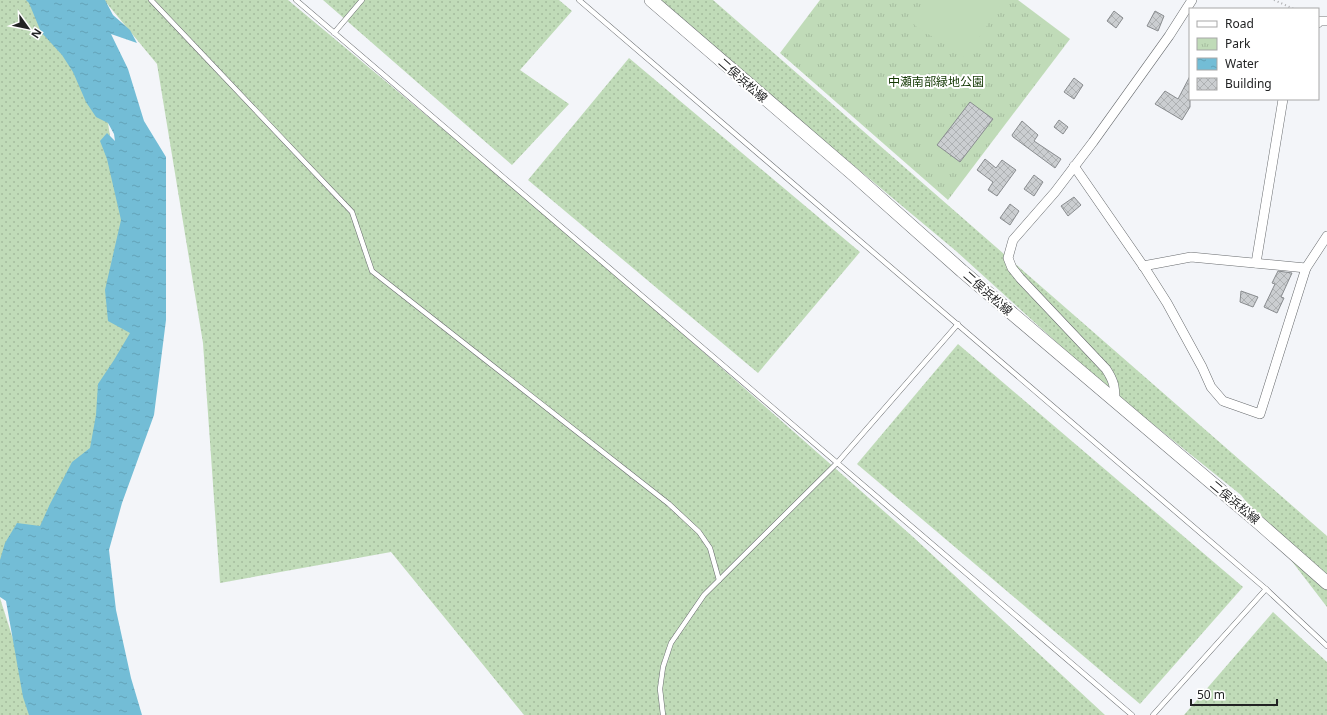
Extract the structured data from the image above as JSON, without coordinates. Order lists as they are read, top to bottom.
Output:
{
  "streets": {
    "main road": ["二俣浜松線"]
  },
  "parks": ["中瀬南部緑地公園"],
  "legend": [
    "Road",
    "Park",
    "Water",
    "Building"
  ],
  "scale_bar": "50 m",
  "north": "bottom right"
}
